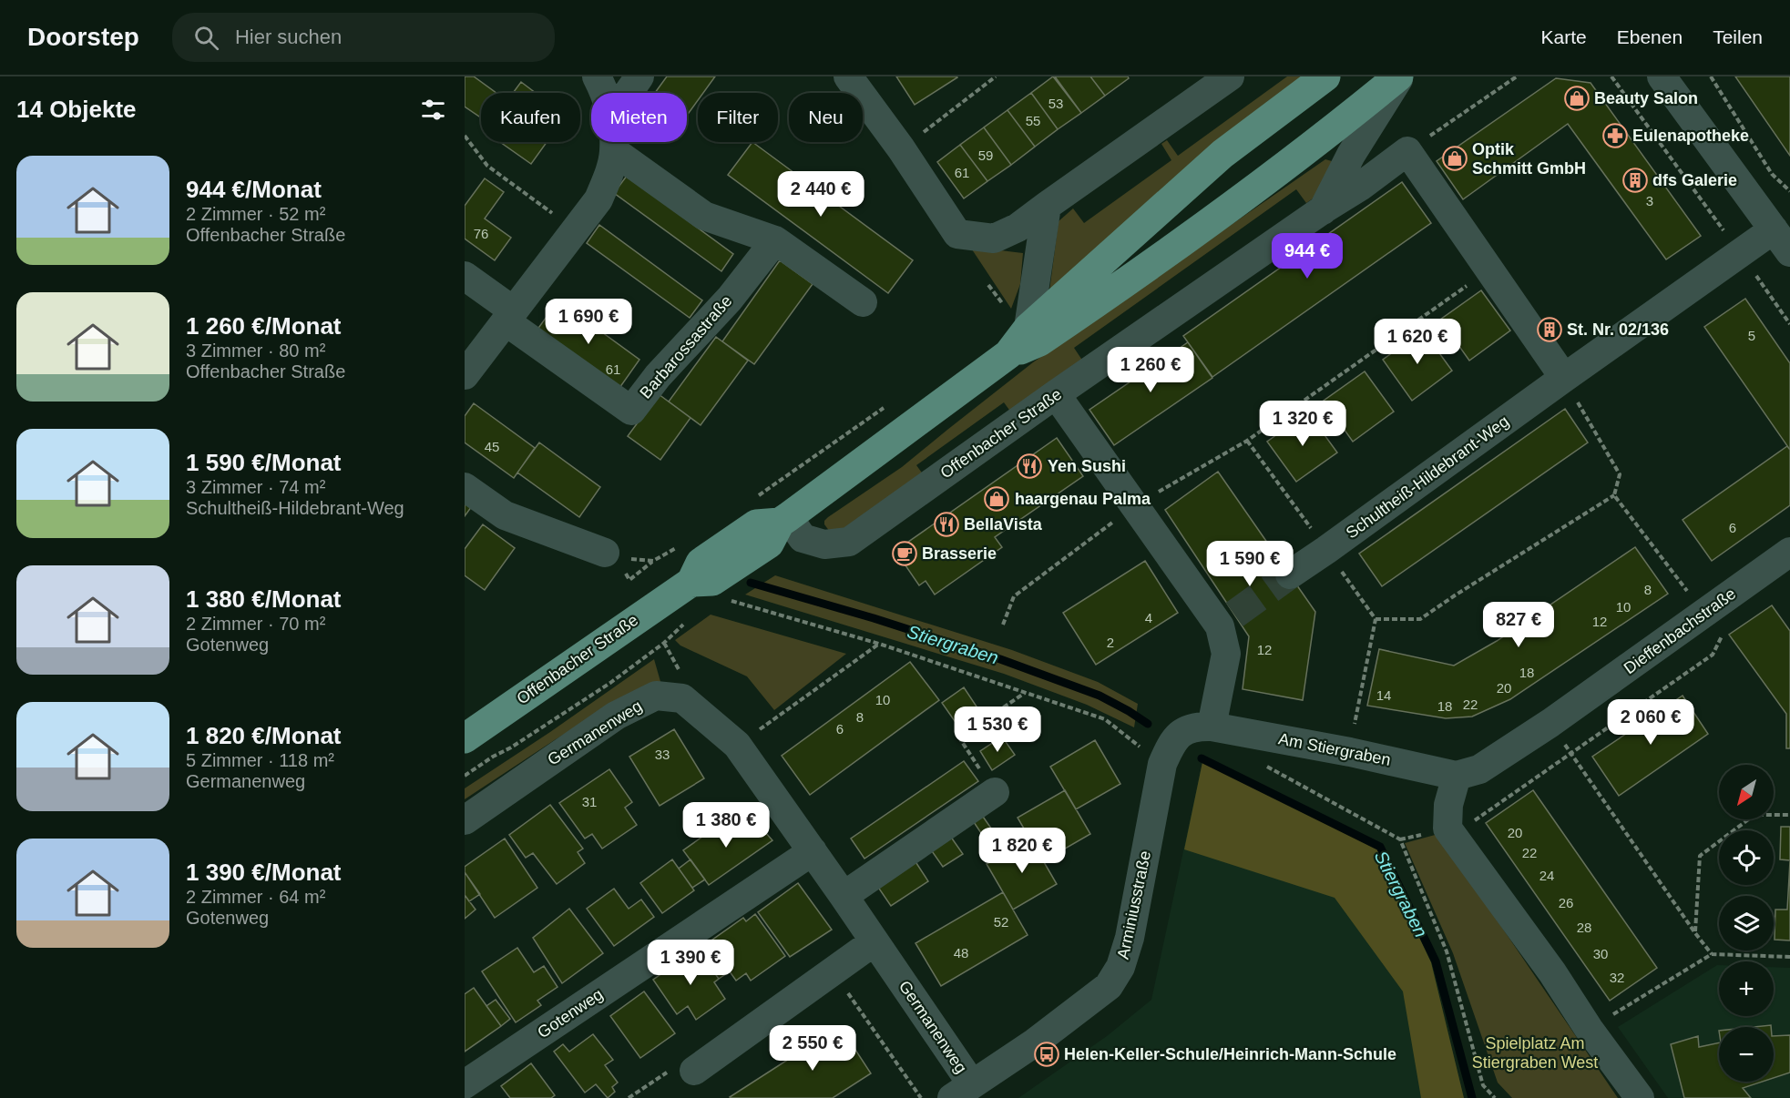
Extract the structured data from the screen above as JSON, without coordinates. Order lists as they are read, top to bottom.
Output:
{
  "streets": {
    "main road": ["Offenbacher Straße"],
    "street": [
      "Barbarossastraße",
      "Schultheiß-Hildebrant-Weg",
      "Dieffenbachstraße",
      "Germanenweg",
      "Am Stiergraben",
      "Arminiusstraße",
      "Gotenweg"
    ]
  },
  "crossings": [
    ["Dieffenbachstraße", "Am Stiergraben"],
    ["Germanenweg", "Arminiusstraße"],
    ["Germanenweg", "Gotenweg"],
    ["Am Stiergraben", "Arminiusstraße"]
  ],
  "water": ["Stiergraben"],
  "parks": ["Spielplatz Am Stiergraben West"],
  "places": {
    "shop": ["Beauty Salon", "Optik Schmitt GmbH", "haargenau Palma"],
    "pharmacy": ["Eulenapotheke"],
    "building": ["dfs Galerie", "St. Nr. 02/136"],
    "restaurant": ["Yen Sushi", "BellaVista"],
    "cafe": ["Brasserie"],
    "bus stop": ["Helen-Keller-Schule/Heinrich-Mann-Schule"]
  },
  "house_numbers": [
    "53",
    "55",
    "59",
    "61",
    "3",
    "76",
    "5",
    "61",
    "45",
    "6",
    "8",
    "10",
    "4",
    "12",
    "2",
    "12",
    "18",
    "20",
    "14",
    "10",
    "22",
    "18",
    "8",
    "6",
    "33",
    "31",
    "20",
    "22",
    "24",
    "26",
    "52",
    "28",
    "48",
    "30",
    "32"
  ],
  "north": "bottom left",
  "page": {
    "header": "Doorstep",
    "search": "Hier suchen",
    "nav": ["Karte", "Ebenen", "Teilen"],
    "heading": "14 Objekte",
    "chip": [
      "Kaufen",
      "Mieten",
      "Filter",
      "Neu"
    ],
    "list": [
      {
        "name": "944 €/Monat",
        "note": "2 Zimmer · 52 m² · Offenbacher Straße"
      },
      {
        "name": "1 260 €/Monat",
        "note": "3 Zimmer · 80 m² · Offenbacher Straße"
      },
      {
        "name": "1 590 €/Monat",
        "note": "3 Zimmer · 74 m² · Schultheiß-Hildebrant-Weg"
      },
      {
        "name": "1 380 €/Monat",
        "note": "2 Zimmer · 70 m² · Gotenweg"
      },
      {
        "name": "1 820 €/Monat",
        "note": "5 Zimmer · 118 m² · Germanenweg"
      },
      {
        "name": "1 390 €/Monat",
        "note": "2 Zimmer · 64 m² · Gotenweg"
      }
    ],
    "price": [
      "2 440 €",
      "944 €",
      "1 690 €",
      "1 620 €",
      "1 260 €",
      "1 320 €",
      "1 590 €",
      "827 €",
      "2 060 €",
      "1 530 €",
      "1 380 €",
      "1 820 €",
      "1 390 €",
      "2 550 €"
    ],
    "map_buttons": ["+", "−"]
  }
}
